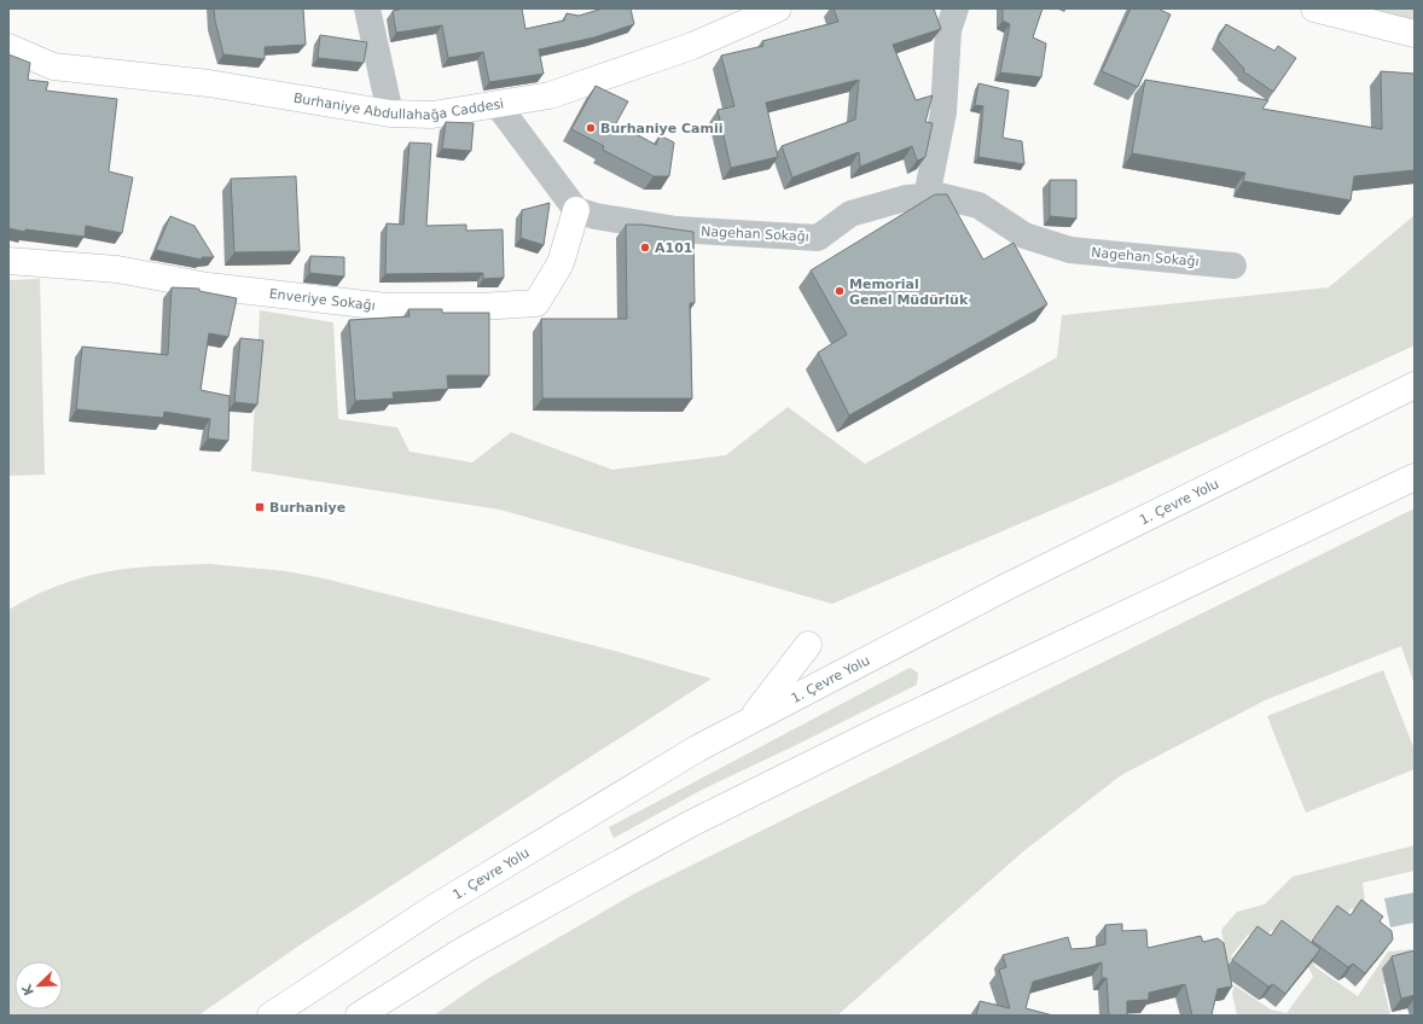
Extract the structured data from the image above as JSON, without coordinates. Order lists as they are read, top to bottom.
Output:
{
  "streets": {
    "main road": ["Burhaniye Abdullahağa Caddesi", "Enveriye Sokağı", "1. Çevre Yolu"],
    "street": ["Nagehan Sokağı"]
  },
  "crossings": [
    ["Nagehan Sokağı", "Enveriye Sokağı"]
  ],
  "places": {
    "other": ["Burhaniye Camii", "A101", "Memorial Genel Müdürlük"],
    "transit": ["Burhaniye"]
  },
  "north": "bottom left"
}
